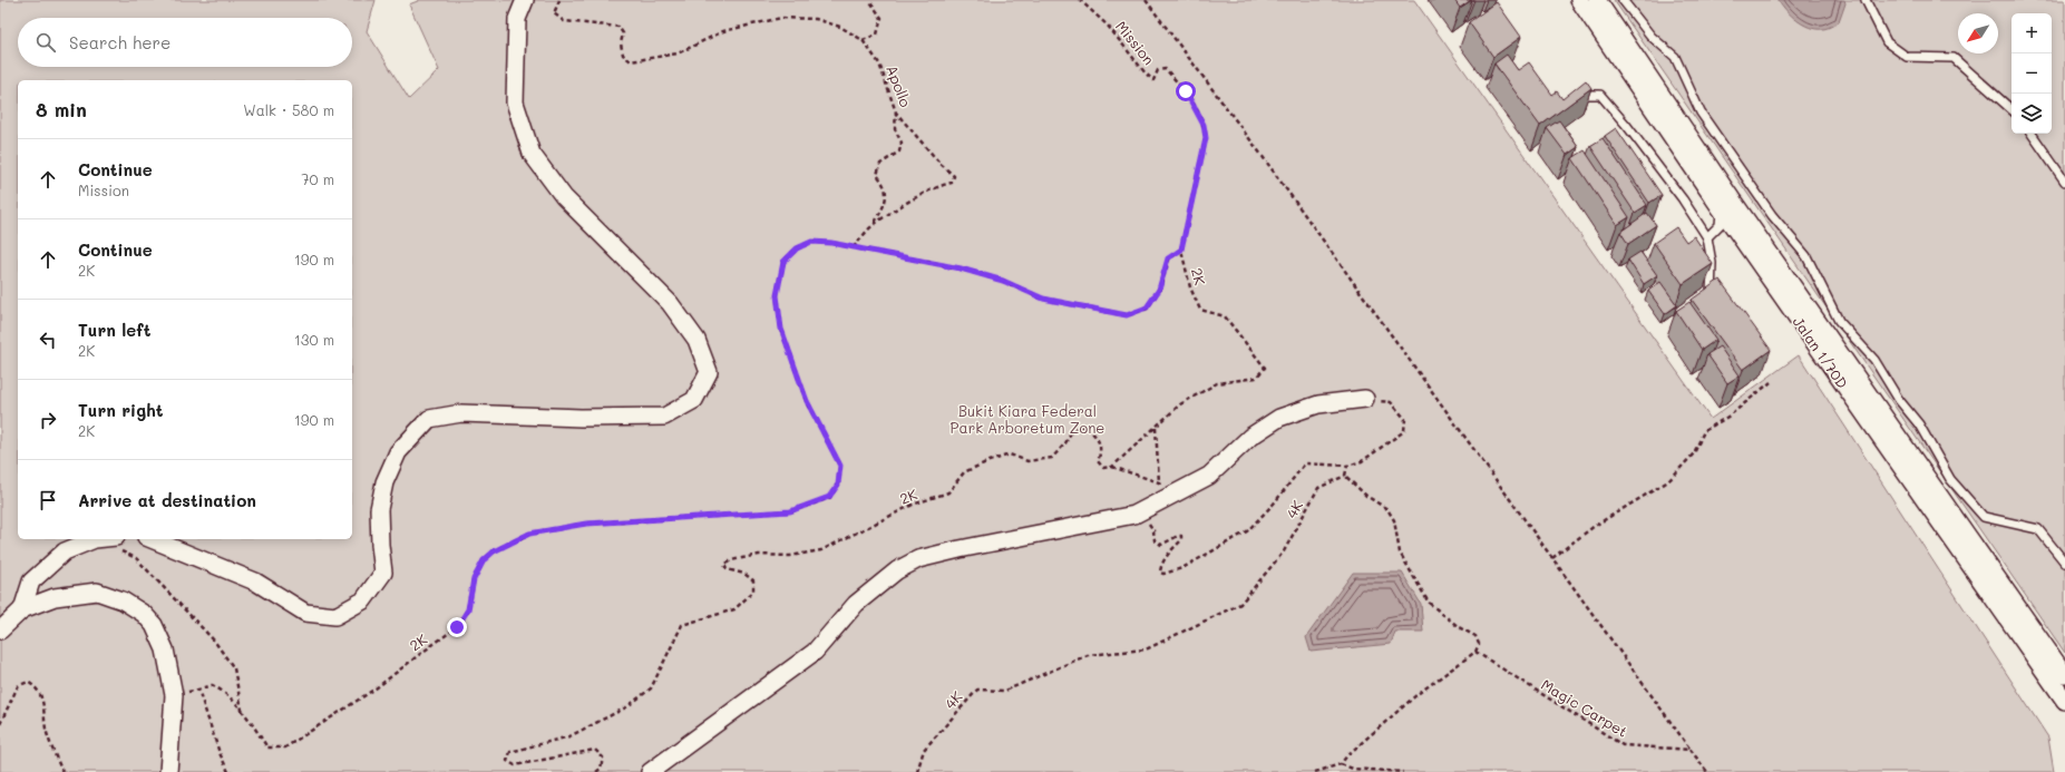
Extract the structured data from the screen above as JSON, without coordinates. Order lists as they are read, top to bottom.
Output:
{
  "streets": {
    "street": ["Jalan 1/70D"],
    "path": [
      "Mission",
      "Apollo",
      "2K",
      "4K",
      "Magic Carpet"
    ]
  },
  "crossings": [
    ["Mission", "2K"],
    ["Apollo", "2K"]
  ],
  "parks": ["Bukit Kiara Federal Park Arboretum Zone"],
  "north": "bottom left",
  "page": {
    "map_buttons": ["+", "−"],
    "search": "Search here",
    "heading": ["8 min", "Walk · 580 m"],
    "list": [
      ["Continue", "Mission", "70 m"],
      ["Continue", "2K", "190 m"],
      ["Turn left", "2K", "130 m"],
      ["Turn right", "2K", "190 m"],
      "Arrive at destination"
    ]
  }
}
